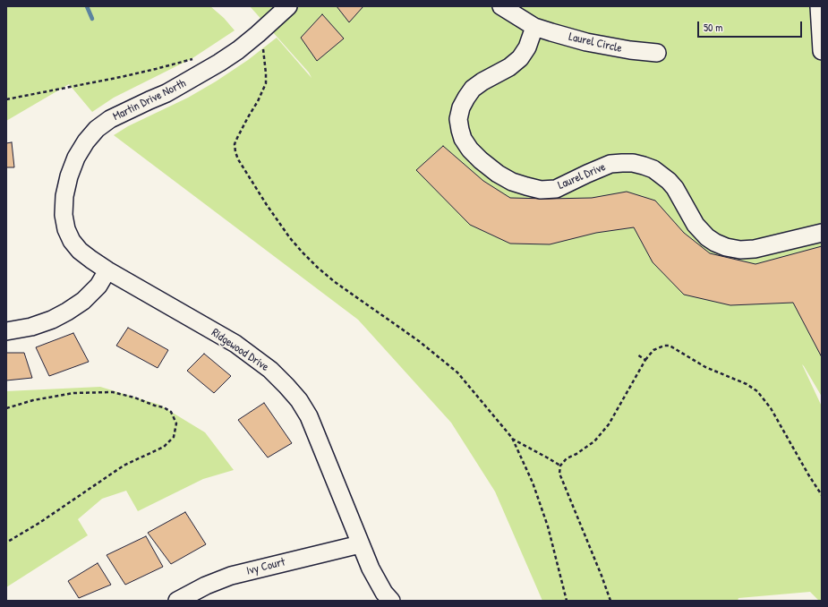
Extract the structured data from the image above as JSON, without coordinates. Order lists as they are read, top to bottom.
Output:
{
  "streets": {
    "street": [
      "Laurel Circle",
      "Martin Drive North",
      "Laurel Drive",
      "Ridgewood Drive",
      "Ivy Court"
    ]
  },
  "crossings": [
    ["Laurel Circle", "Laurel Drive"],
    ["Martin Drive North", "Ridgewood Drive"],
    ["Ridgewood Drive", "Ivy Court"]
  ],
  "scale_bar": "50 m"
}
